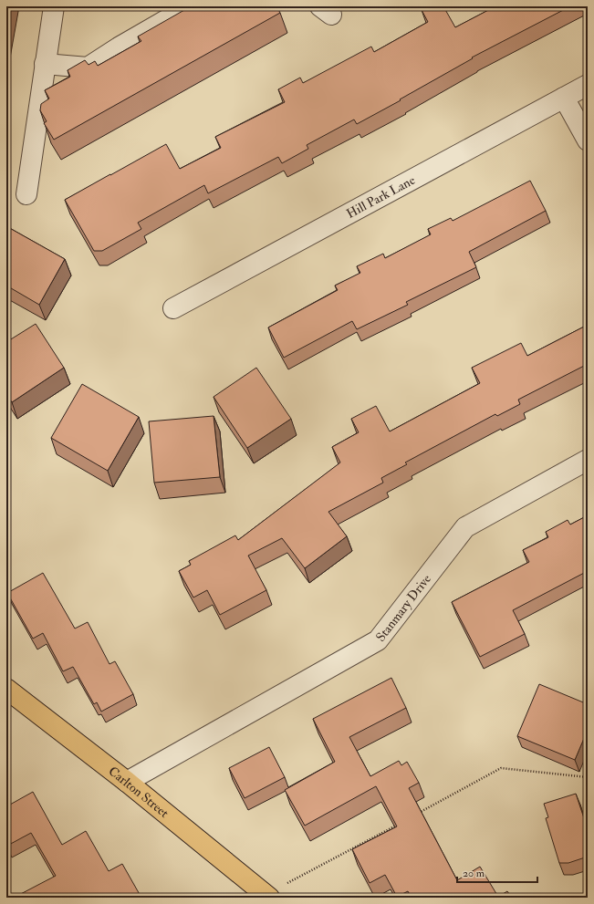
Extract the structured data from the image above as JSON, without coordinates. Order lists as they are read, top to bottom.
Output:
{
  "streets": {
    "main road": ["Carlton Street"],
    "street": ["Hill Park Lane", "Stanmary Drive"]
  },
  "crossings": [
    ["Stanmary Drive", "Carlton Street"]
  ],
  "scale_bar": "20 m"
}
